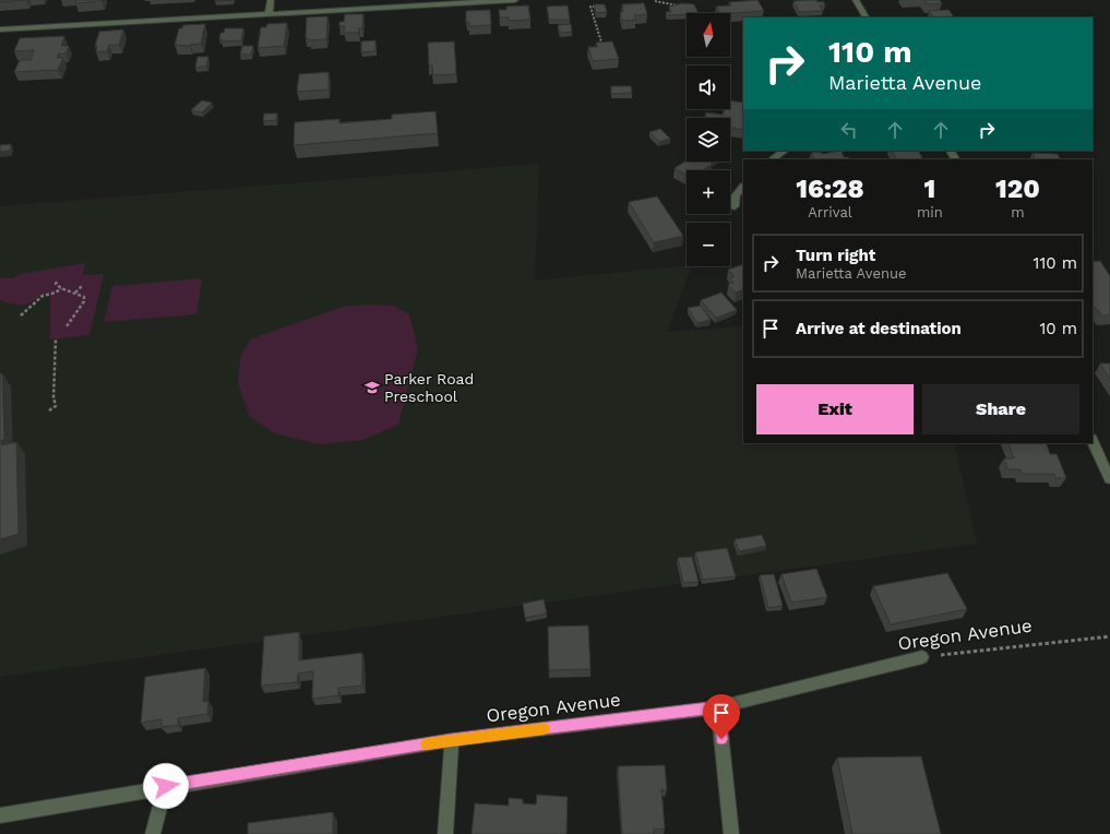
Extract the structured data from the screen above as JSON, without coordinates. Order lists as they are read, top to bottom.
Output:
{
  "streets": {
    "street": ["Oregon Avenue"]
  },
  "places": {
    "school or university": ["Parker Road Preschool"]
  },
  "north": "top",
  "page": {
    "map_buttons": ["+", "−"],
    "turn": ["110 m", "Marietta Avenue"],
    "eta": [
      "16:28",
      "Arrival",
      "1",
      "min",
      "120",
      "m"
    ],
    "list": [
      {
        "name": "Turn right",
        "note": "Marietta Avenue",
        "value": "110 m"
      },
      {
        "name": "Arrive at destination",
        "value": "10 m"
      }
    ],
    "buttons": ["Exit", "Share"]
  }
}
